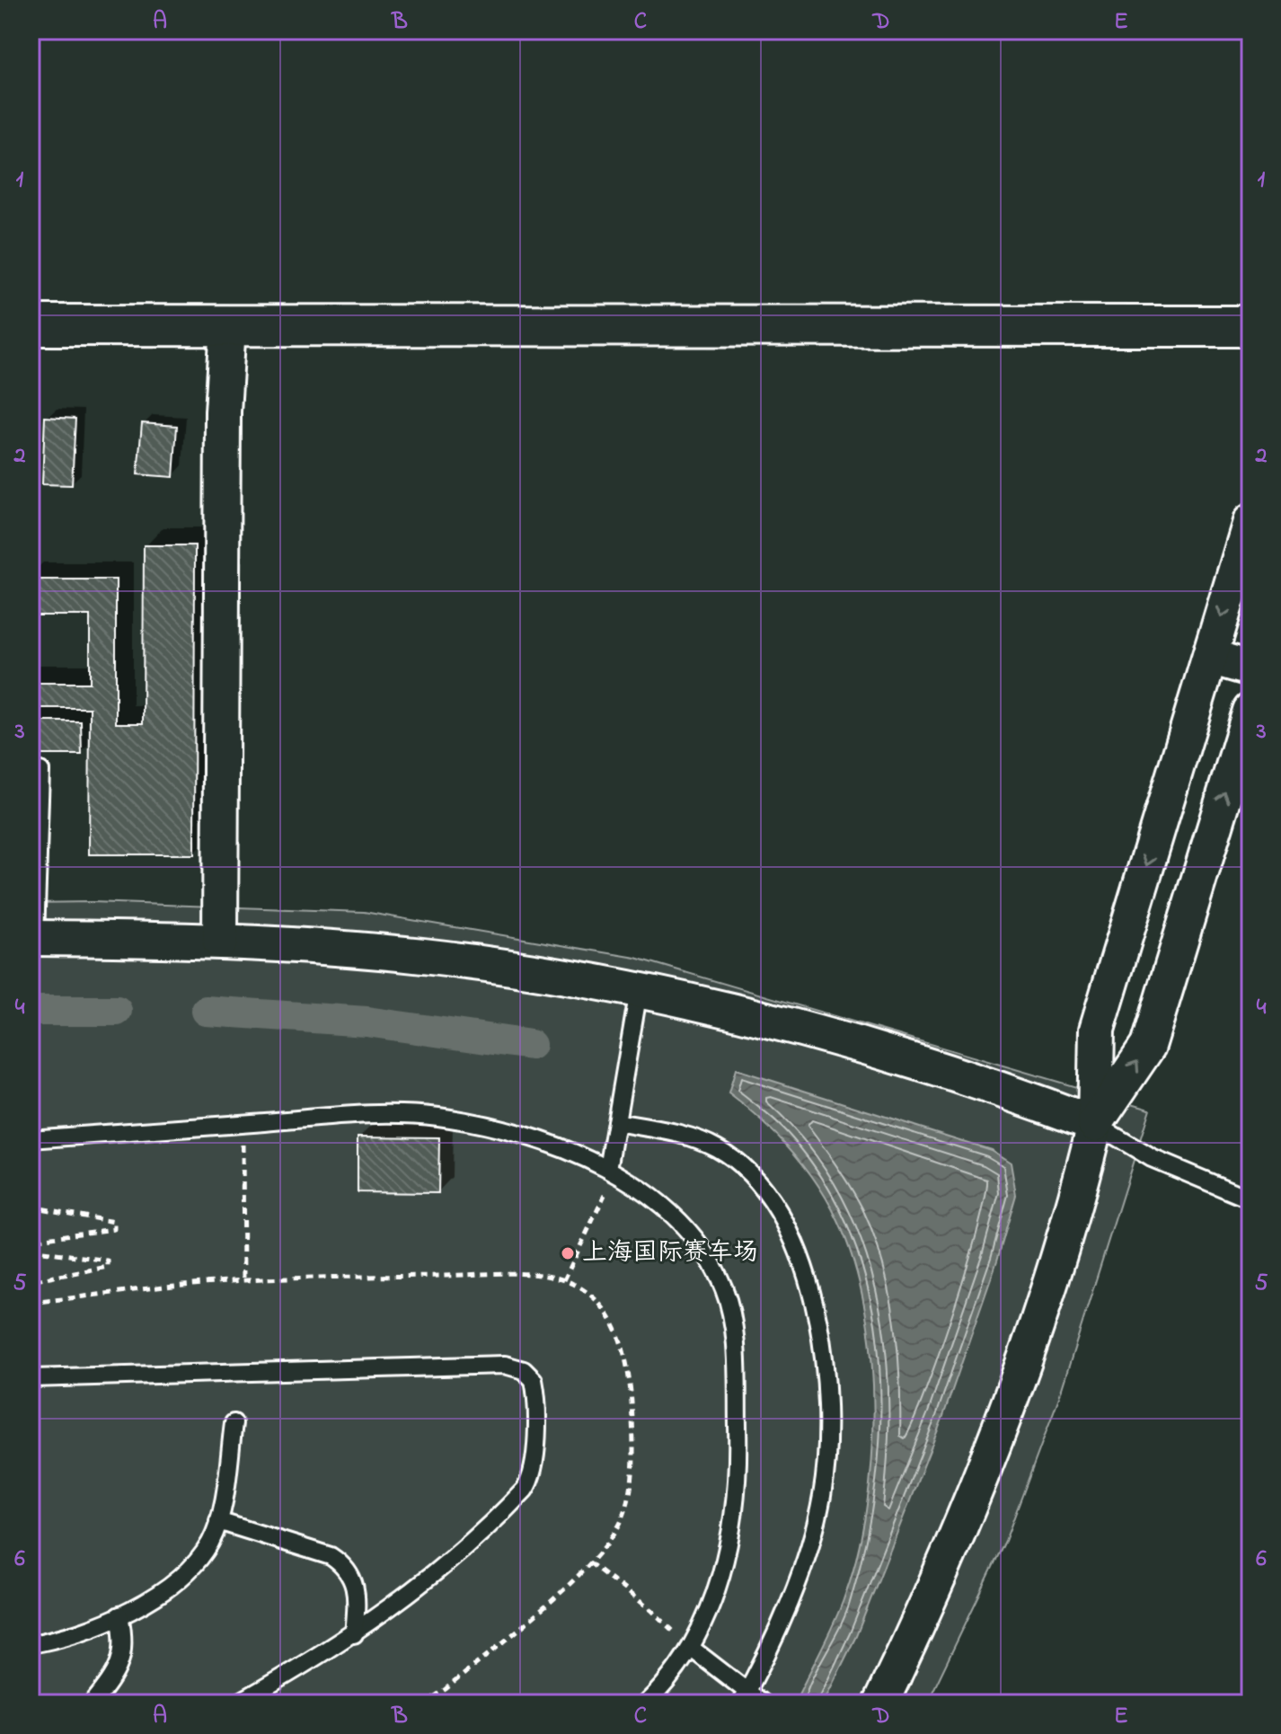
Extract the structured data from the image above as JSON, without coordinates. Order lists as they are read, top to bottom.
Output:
{
  "places": ["上海国际赛车场"],
  "grid": {
    "columns": [
      "A",
      "B",
      "C",
      "D",
      "E"
    ],
    "rows": [
      "1",
      "2",
      "3",
      "4",
      "5",
      "6"
    ]
  }
}
